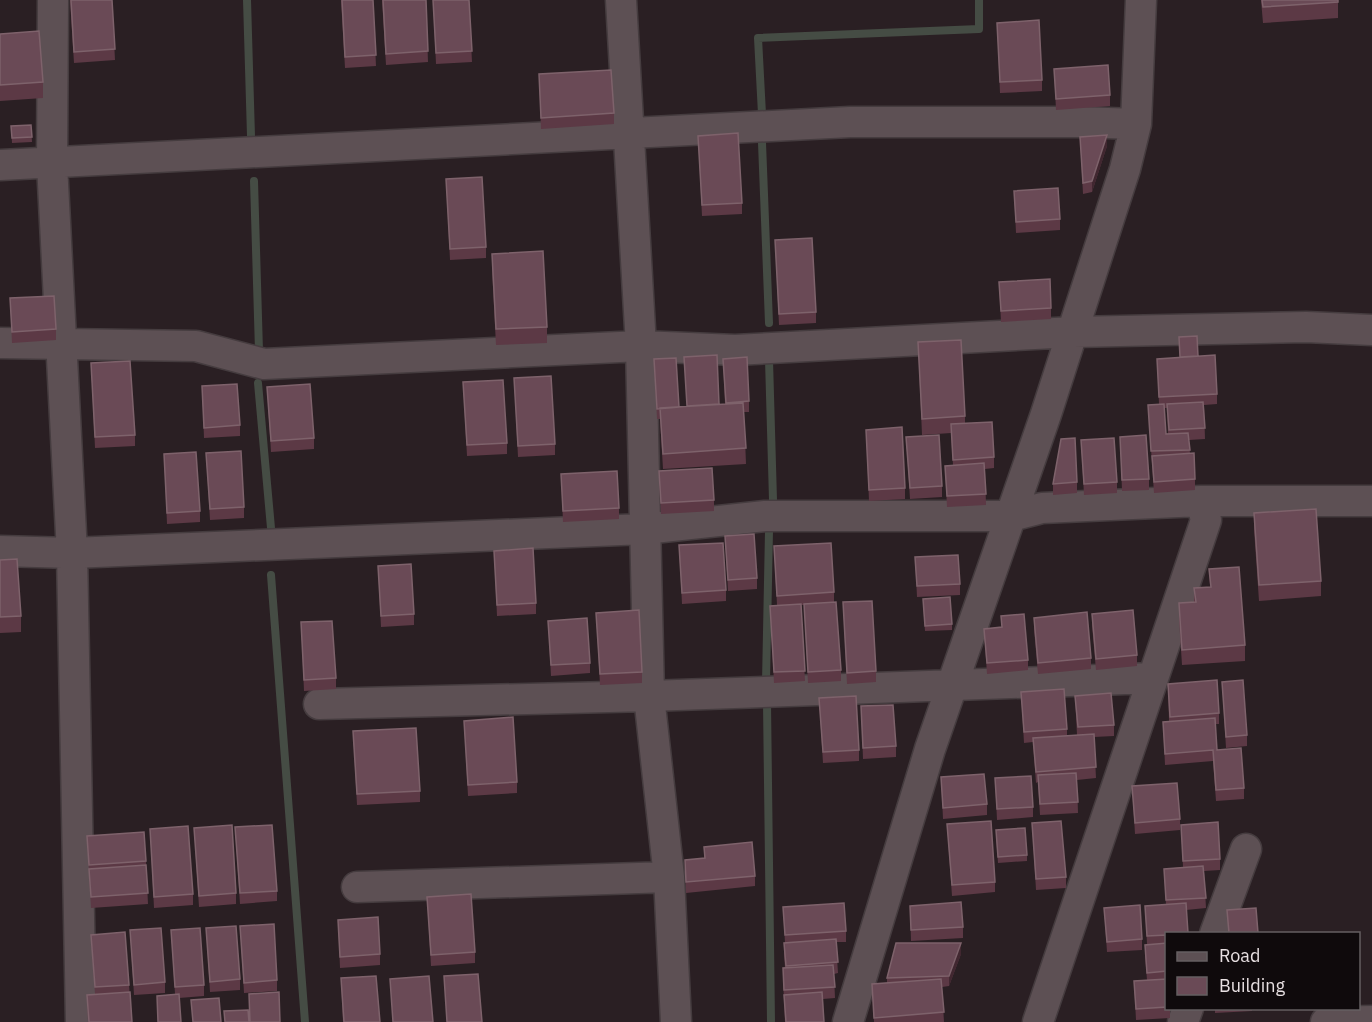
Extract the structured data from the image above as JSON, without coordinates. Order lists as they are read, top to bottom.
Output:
{
  "legend": ["Road", "Building"]
}
